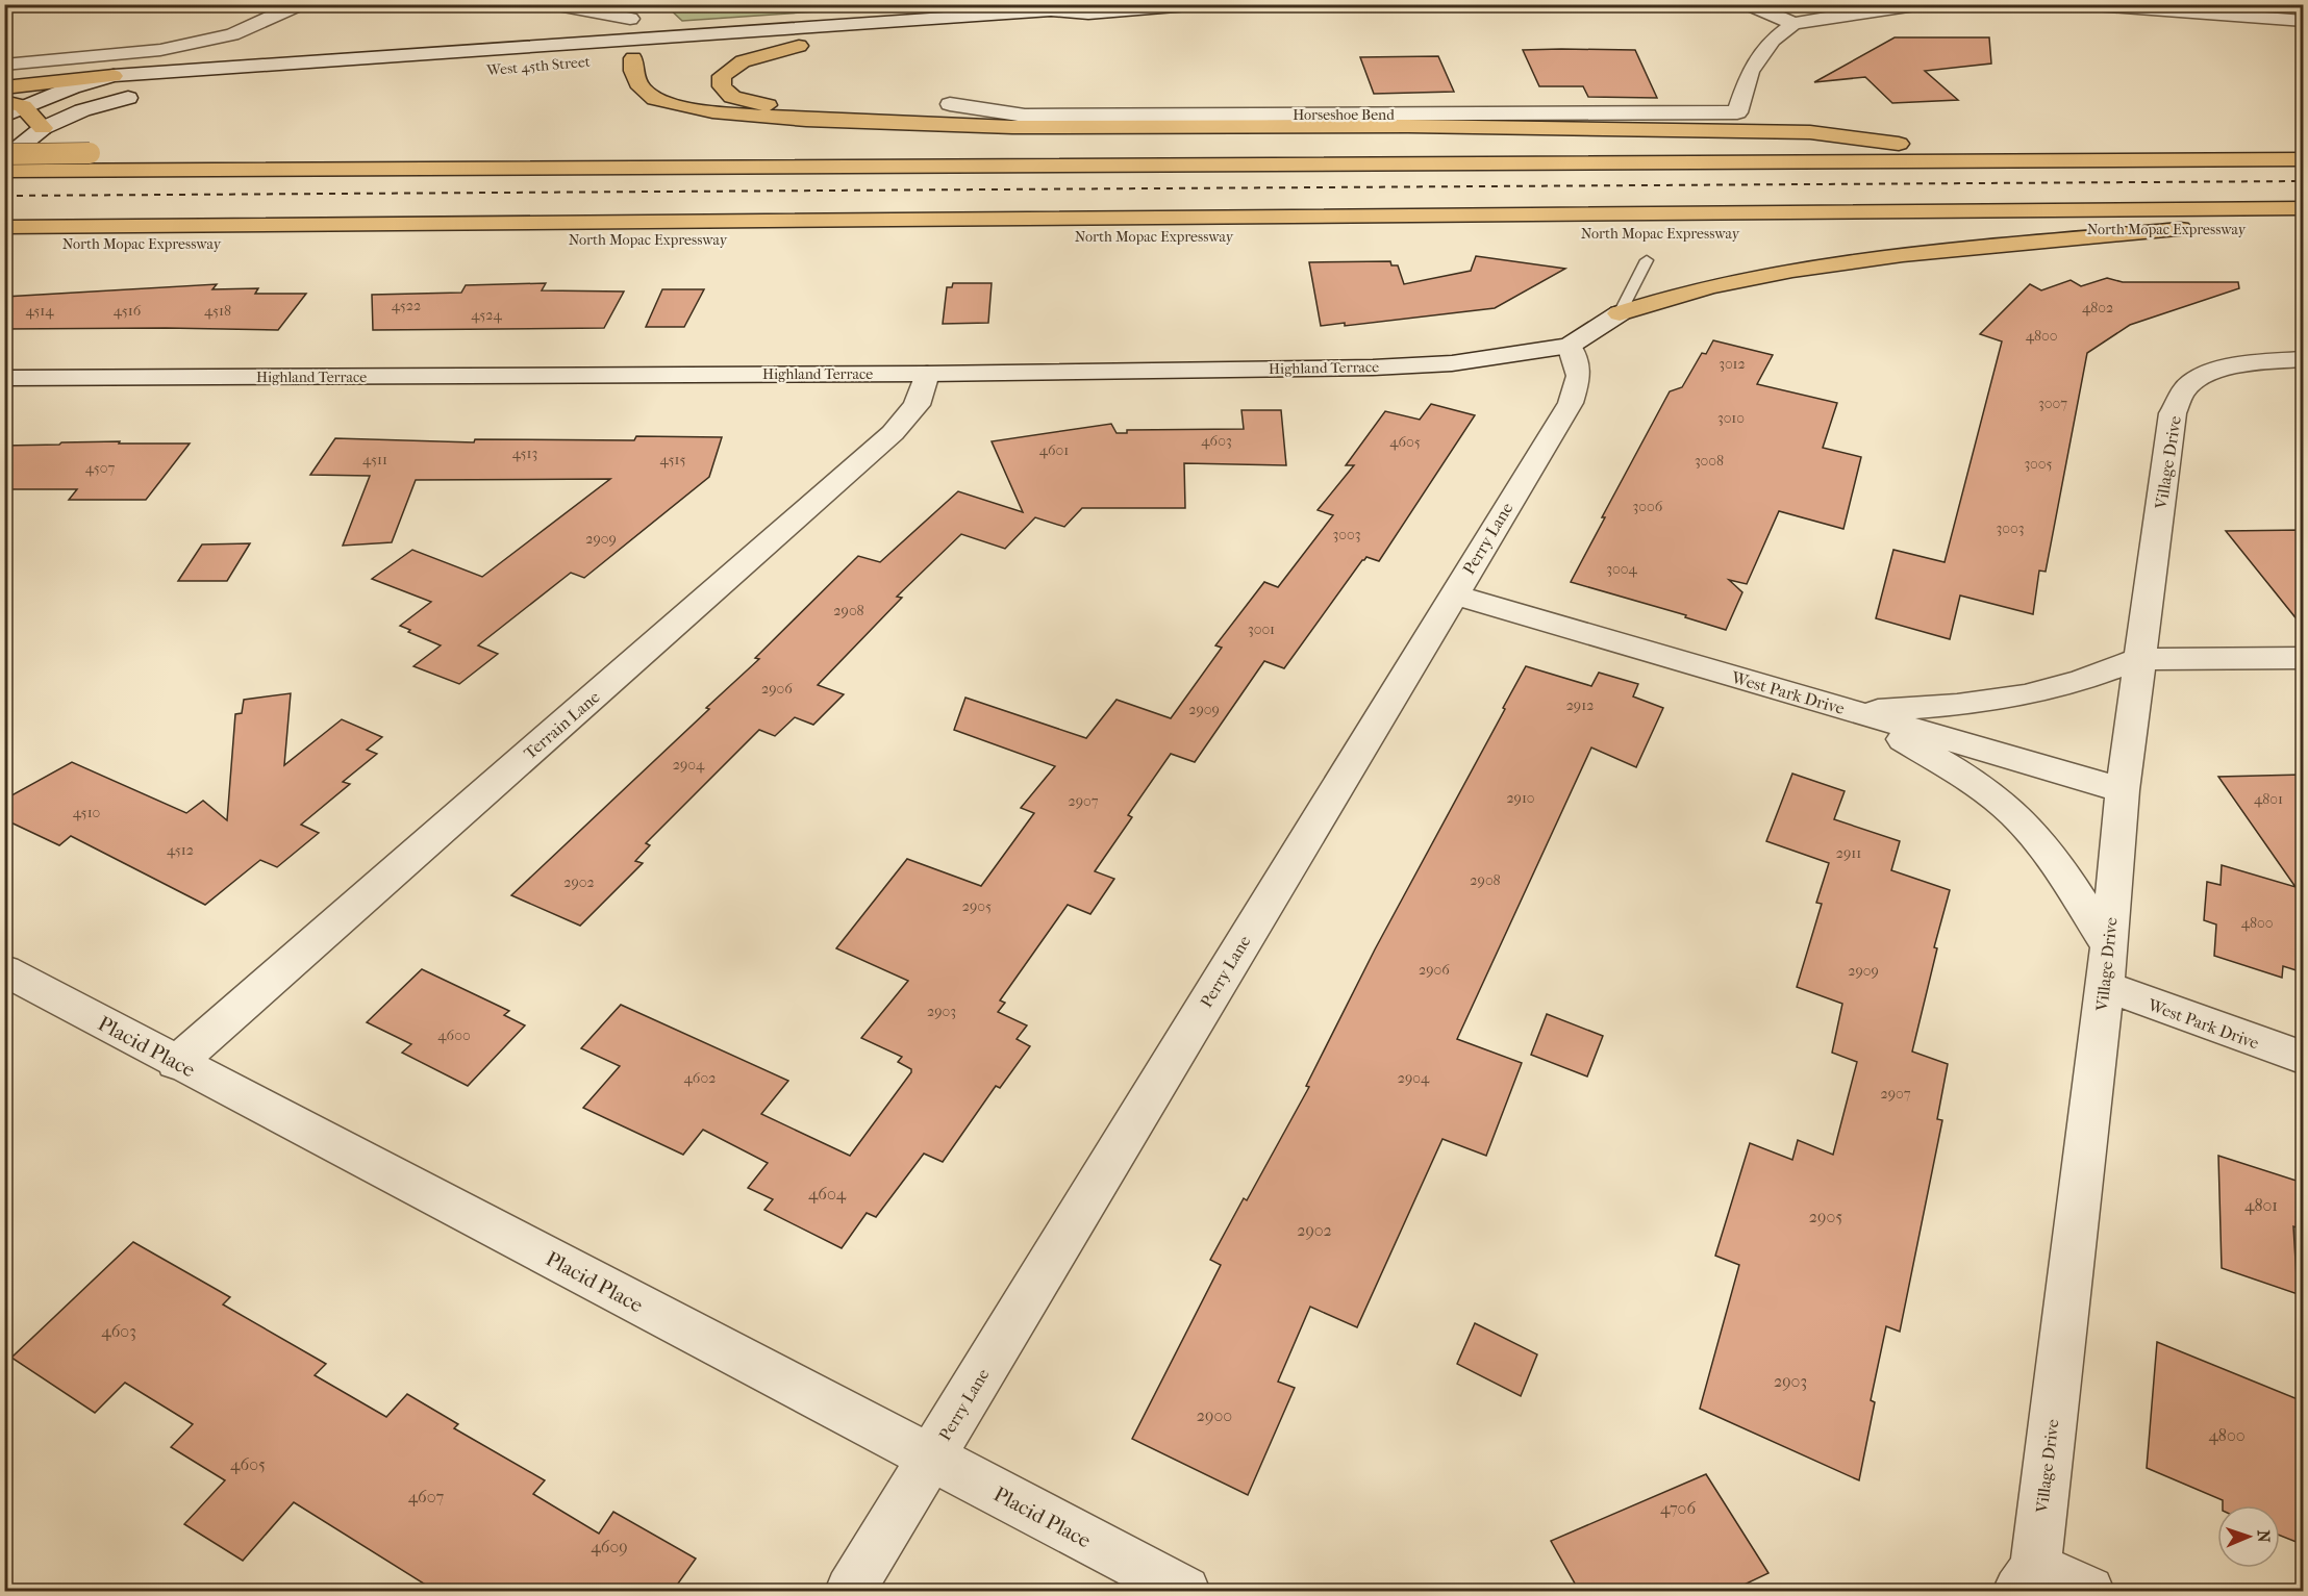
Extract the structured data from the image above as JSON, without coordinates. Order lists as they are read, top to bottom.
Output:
{
  "streets": {
    "highway": ["North Mopac Expressway"],
    "street": [
      "West 45th Street",
      "Horseshoe Bend",
      "Highland Terrace",
      "Village Drive",
      "Perry Lane",
      "West Park Drive",
      "Terrain Lane",
      "Placid Place"
    ]
  },
  "crossings": [
    ["Highland Terrace", "Perry Lane"],
    ["Highland Terrace", "Terrain Lane"],
    ["Village Drive", "West Park Drive"],
    ["Perry Lane", "West Park Drive"],
    ["Perry Lane", "Placid Place"],
    ["Terrain Lane", "Placid Place"]
  ],
  "house_numbers": [
    "4522",
    "4802",
    "4514",
    "4516",
    "4518",
    "4524",
    "4800",
    "3012",
    "3007",
    "3010",
    "4603",
    "4605",
    "4601",
    "4513",
    "4511",
    "4515",
    "3008",
    "3005",
    "4507",
    "3006",
    "3003",
    "3003",
    "2909",
    "3004",
    "2908",
    "3001",
    "2906",
    "2912",
    "2909",
    "2904",
    "2910",
    "4801",
    "2907",
    "4510",
    "4512",
    "2911",
    "2908",
    "2902",
    "2905",
    "4800",
    "2906",
    "2909",
    "2903",
    "4600",
    "4602",
    "2904",
    "2907",
    "4604",
    "4801",
    "2905",
    "2902",
    "4603",
    "2903",
    "2900",
    "4800",
    "4605",
    "4607",
    "4706",
    "4609"
  ],
  "north": "right"
}
